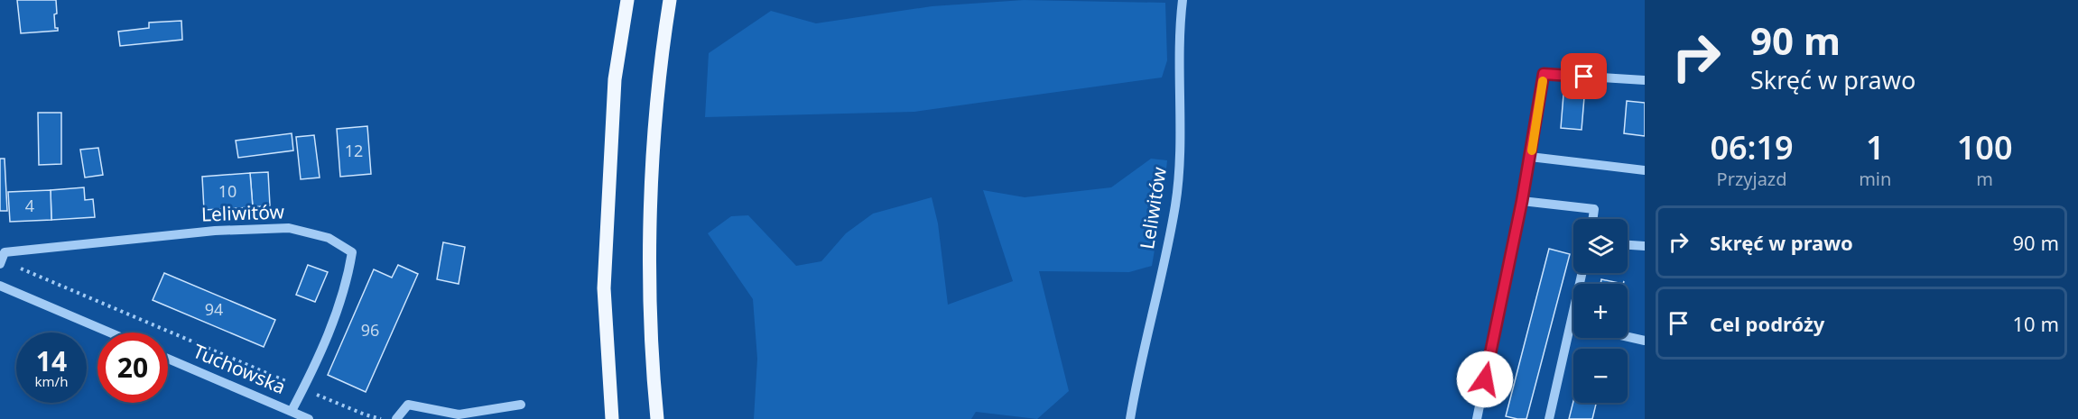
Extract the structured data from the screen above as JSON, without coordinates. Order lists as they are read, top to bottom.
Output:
{
  "streets": {
    "street": ["Leliwitów", "Tuchowska"]
  },
  "crossings": [
    ["Leliwitów", "Tuchowska"]
  ],
  "house_numbers": [
    "12",
    "10",
    "4",
    "94",
    "96"
  ],
  "page": {
    "turn": ["90 m", "Skręć w prawo"],
    "eta": [
      "06:19",
      "Przyjazd",
      "1",
      "min",
      "100",
      "m"
    ],
    "list": [
      {
        "name": "Skręć w prawo",
        "value": "90 m"
      },
      {
        "name": "Cel podróży",
        "value": "10 m"
      }
    ],
    "map_buttons": ["+", "−"],
    "speed": "14 km/h",
    "limit": "20"
  }
}
